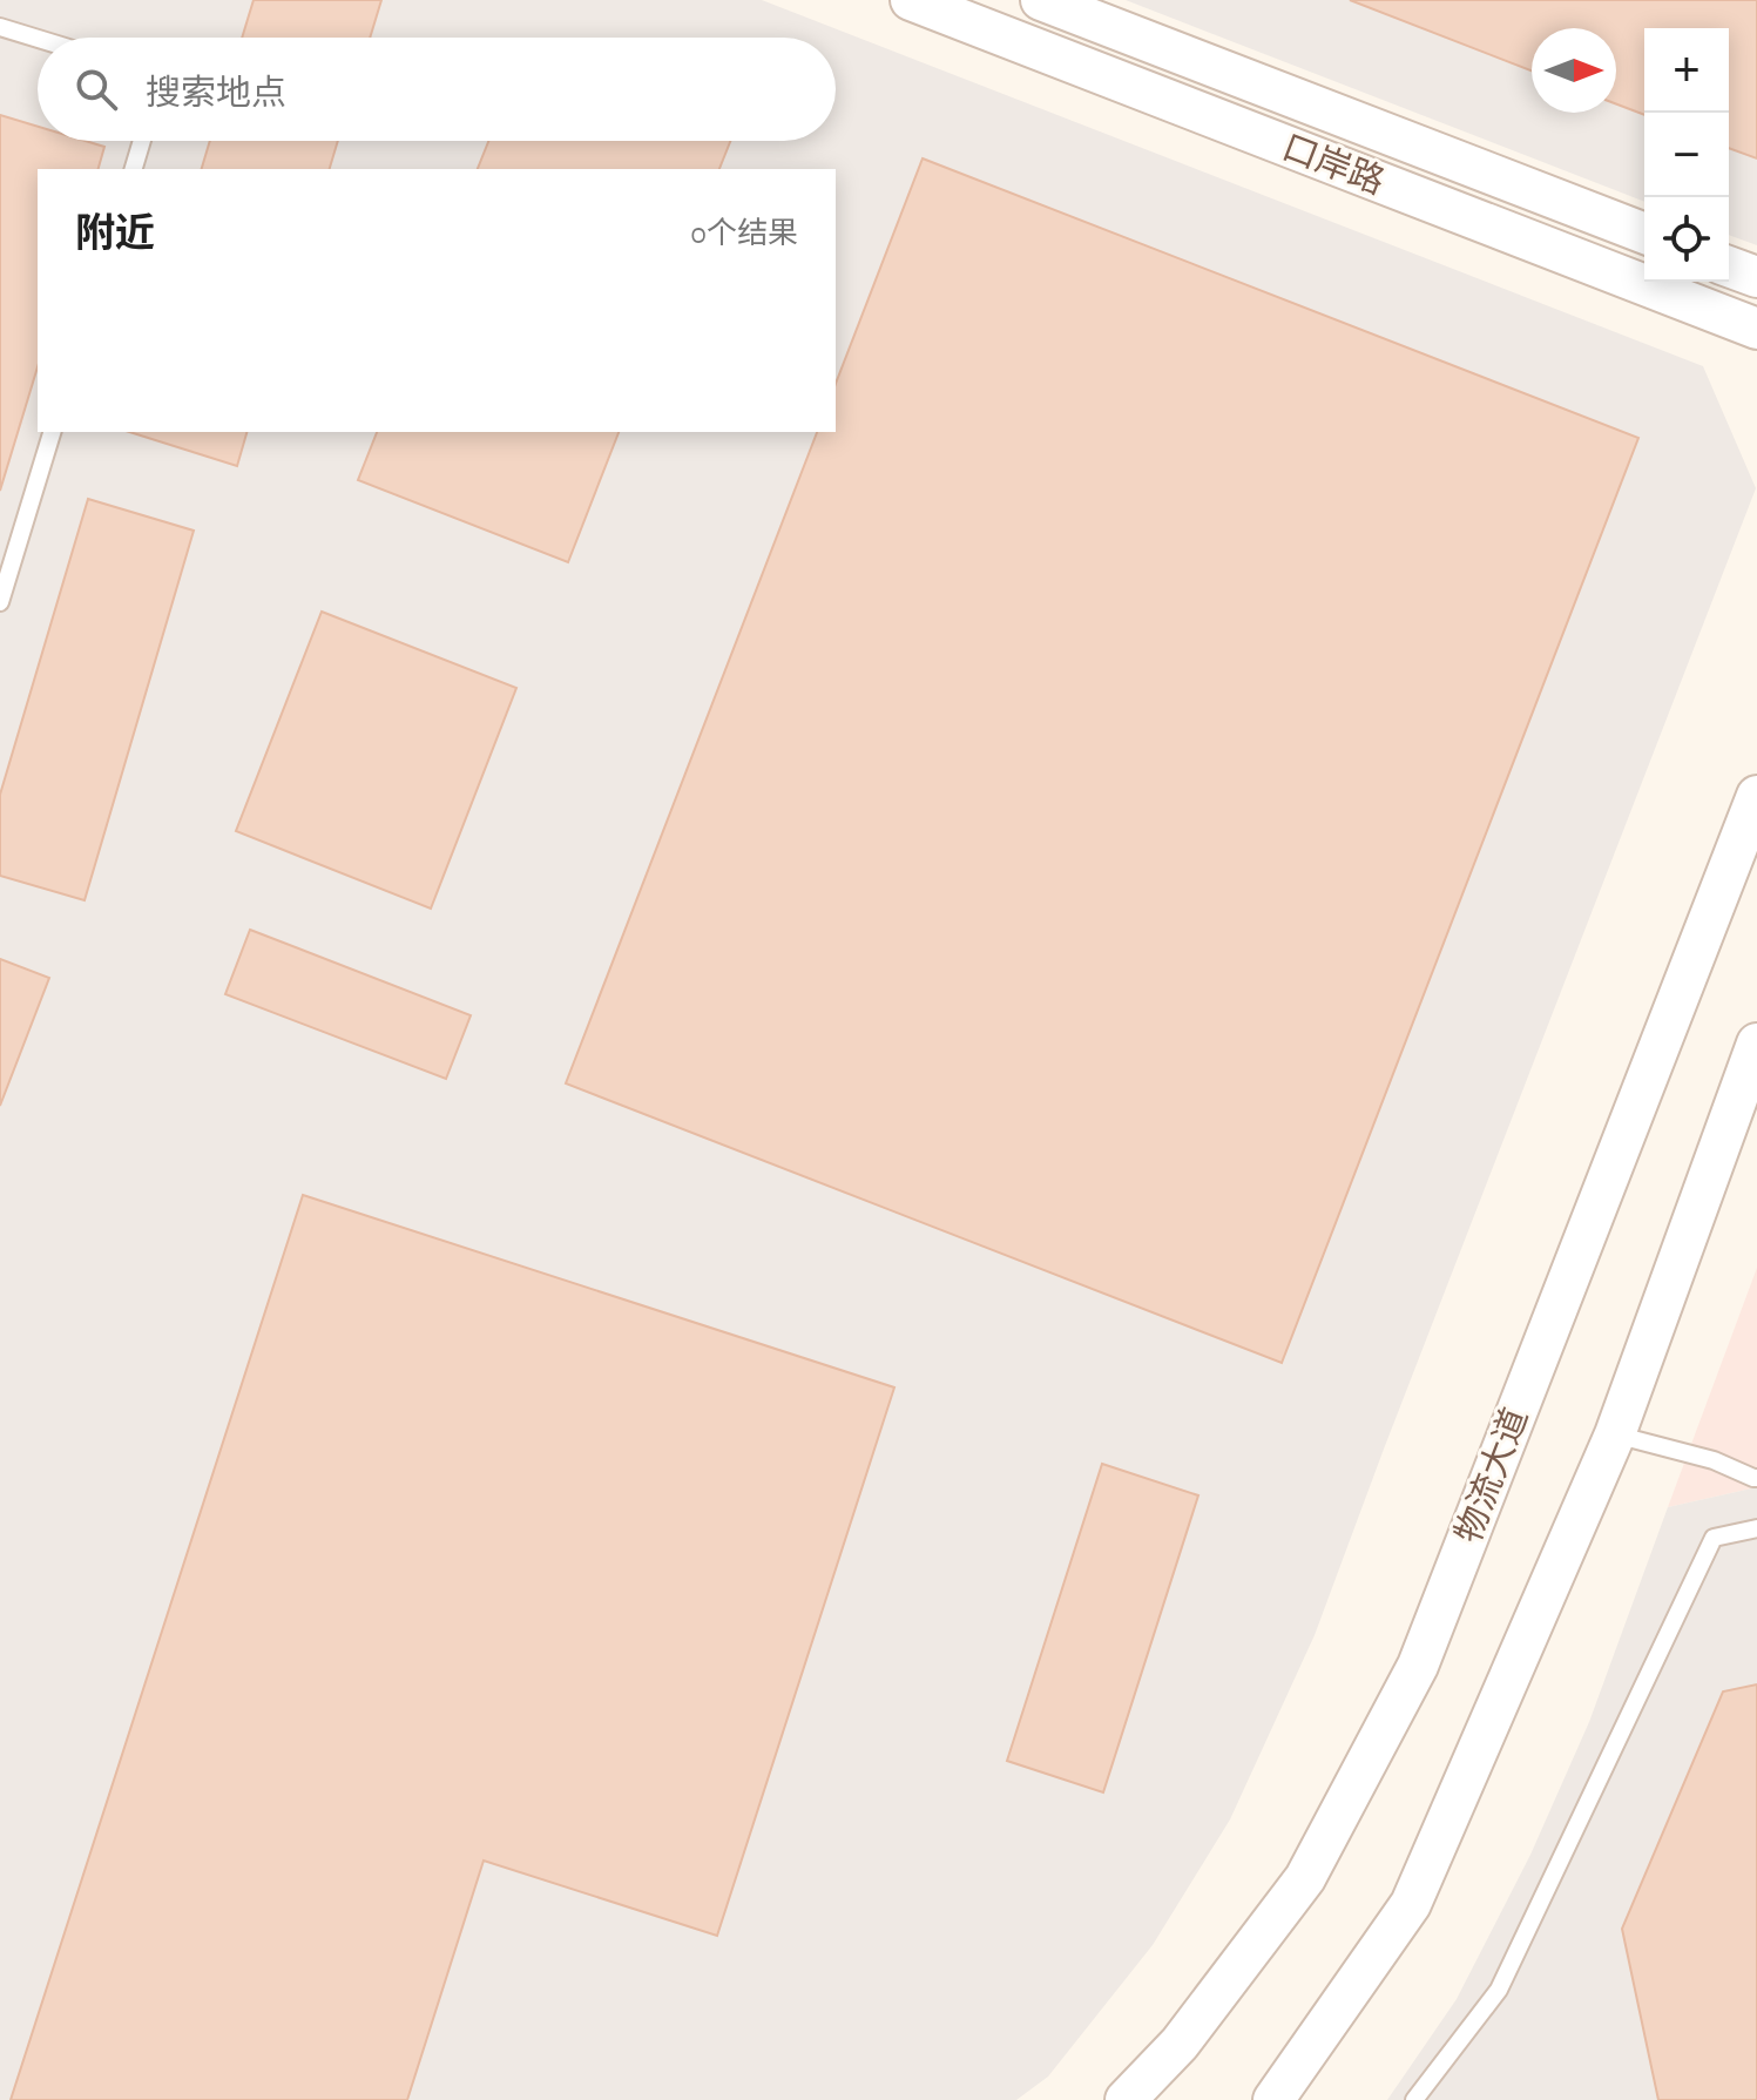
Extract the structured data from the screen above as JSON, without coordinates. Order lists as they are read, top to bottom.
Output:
{
  "streets": {
    "street": ["口岸路", "物流大道"]
  },
  "north": "right",
  "page": {
    "map_buttons": ["+", "−"],
    "search": "搜索地点",
    "heading": ["附近", "0个结果"]
  }
}
